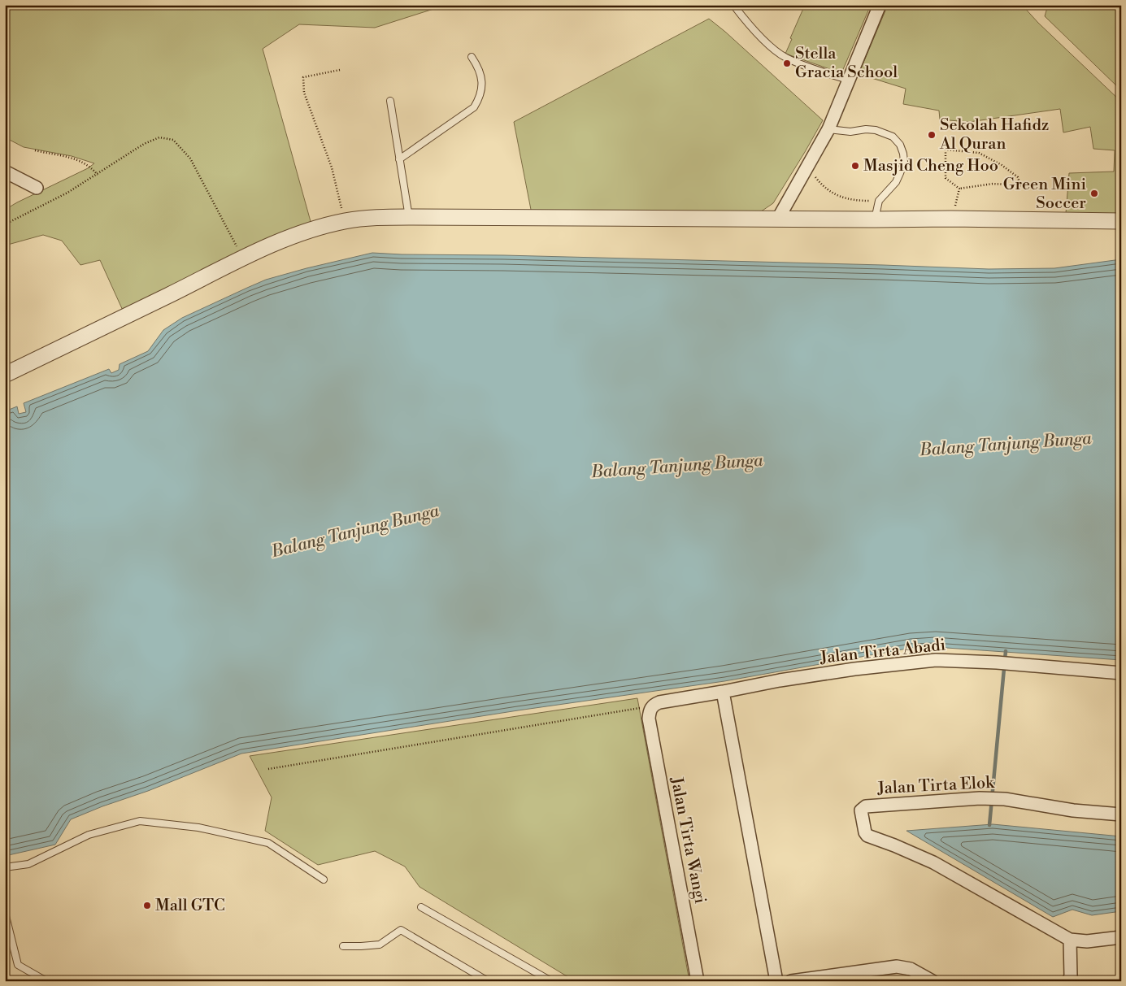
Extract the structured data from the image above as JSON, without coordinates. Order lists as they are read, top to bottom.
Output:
{
  "streets": {
    "street": ["Jalan Tirta Abadi", "Jalan Tirta Elok", "Jalan Tirta Wangi"]
  },
  "crossings": [
    ["Jalan Tirta Abadi", "Jalan Tirta Wangi"]
  ],
  "water": ["Balang Tanjung Bunga"],
  "places": [
    "Stella Gracia School",
    "Sekolah Hafidz Al Quran",
    "Masjid Cheng Hoo",
    "Green Mini Soccer",
    "Mall GTC"
  ]
}
